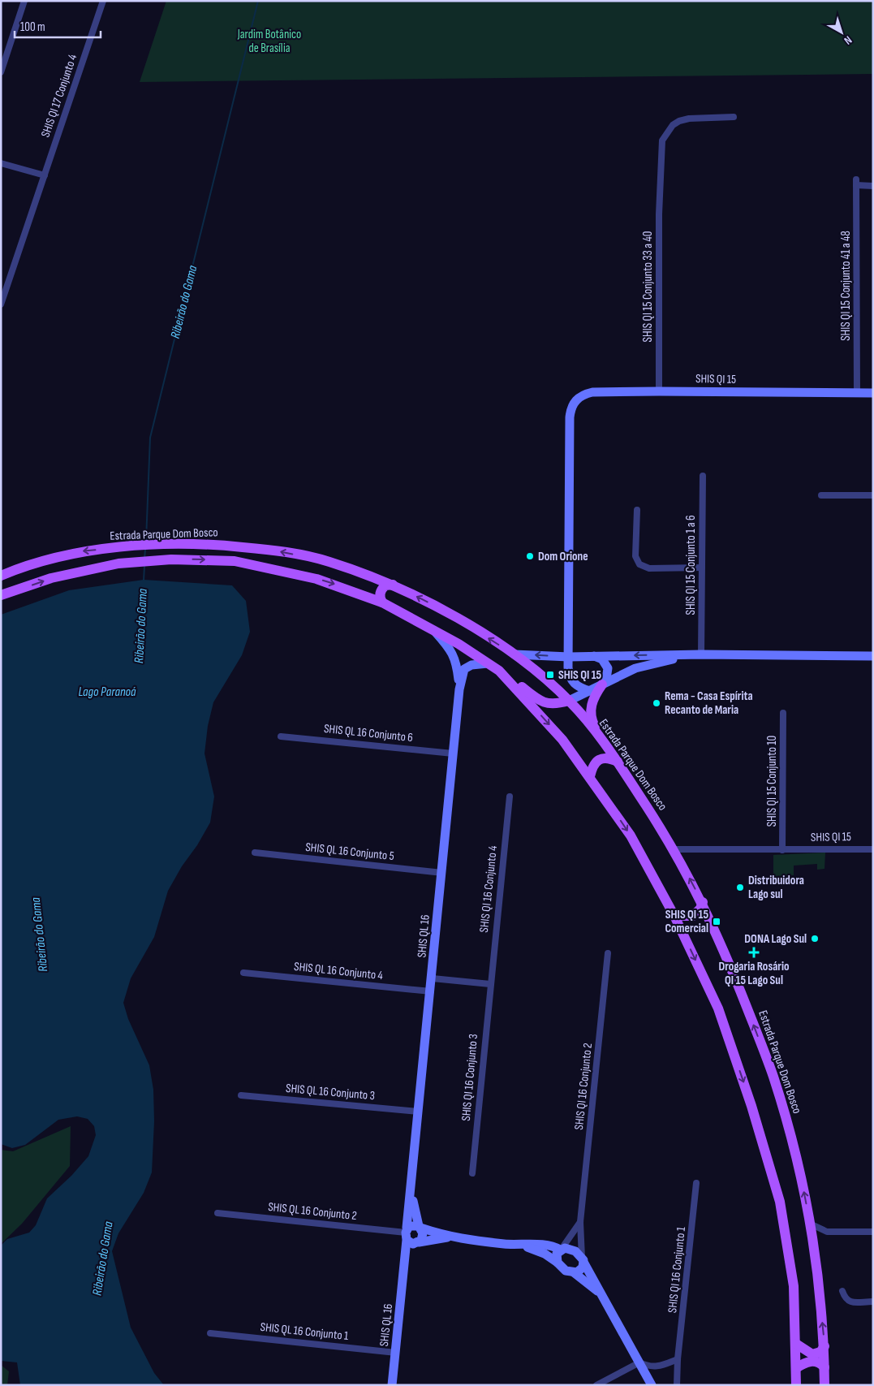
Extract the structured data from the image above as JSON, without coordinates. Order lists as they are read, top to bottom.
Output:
{
  "streets": {
    "main road": ["Estrada Parque Dom Bosco"],
    "street": [
      "SHIS QI 17 Conjunto 4",
      "SHIS QI 15 Conjunto 41 a 48",
      "SHIS QI 15 Conjunto 33 a 40",
      "SHIS QI 15",
      "SHIS QI 15 Conjunto 1 a 6",
      "SHIS QL 16 Conjunto 6",
      "SHIS QI 15 Conjunto 10",
      "SHIS QL 16 Conjunto 5",
      "SHIS QI 16 Conjunto 4",
      "SHIS QL 16",
      "SHIS QL 16 Conjunto 4",
      "SHIS QI 16 Conjunto 3",
      "SHIS QI 16 Conjunto 2",
      "SHIS QL 16 Conjunto 3",
      "SHIS QL 16 Conjunto 2",
      "SHIS QI 16 Conjunto 1",
      "SHIS QL 16 Conjunto 1"
    ]
  },
  "crossings": [
    ["SHIS QI 15 Conjunto 41 a 48", "SHIS QI 15"],
    ["SHIS QI 15 Conjunto 33 a 40", "SHIS QI 15"],
    ["SHIS QI 15", "Estrada Parque Dom Bosco"],
    ["SHIS QI 15", "SHIS QI 15 Conjunto 10"],
    ["Estrada Parque Dom Bosco", "SHIS QL 16"],
    ["SHIS QL 16 Conjunto 6", "SHIS QL 16"],
    ["SHIS QL 16 Conjunto 5", "SHIS QL 16"],
    ["SHIS QI 16 Conjunto 4", "SHIS QI 16 Conjunto 3"],
    ["SHIS QL 16", "SHIS QL 16 Conjunto 4"],
    ["SHIS QL 16", "SHIS QL 16 Conjunto 3"],
    ["SHIS QL 16", "SHIS QL 16 Conjunto 2"],
    ["SHIS QL 16", "SHIS QL 16 Conjunto 1"]
  ],
  "water": ["Ribeirão do Gama", "Lago Paranoá"],
  "parks": ["Jardim Botânico de Brasília"],
  "places": {
    "other": [
      "Dom Orione",
      "Rema - Casa Espírita Recanto de Maria",
      "Distribuidora Lago sul",
      "DONA Lago Sul"
    ],
    "transit": ["SHIS QI 15", "SHIS QI 15 Comercial"],
    "health": ["Drogaria Rosário QI 15 Lago Sul"]
  },
  "scale_bar": "100 m",
  "north": "bottom right"
}
